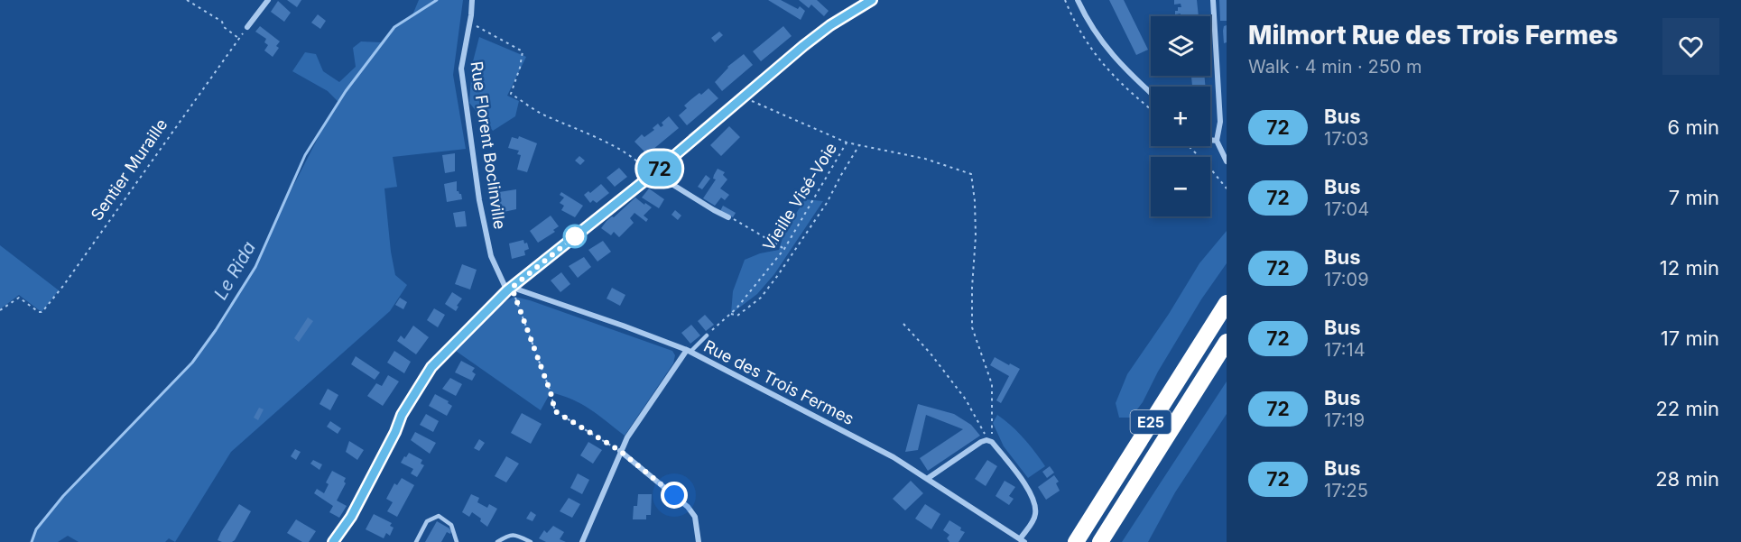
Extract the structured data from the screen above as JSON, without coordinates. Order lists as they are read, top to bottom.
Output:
{
  "streets": {
    "highway": ["E25"],
    "street": ["Rue Florent Boclinville", "Rue des Trois Fermes"],
    "path": ["Sentier Muraille", "Vieille Visé-Voie"]
  },
  "crossings": [
    ["Rue Florent Boclinville", "Rue des Trois Fermes"]
  ],
  "water": ["Le Rida"],
  "lines": ["bus line 72"],
  "page": {
    "on_map": "72",
    "heading": ["Milmort Rue des Trois Fermes", "Walk · 4 min · 250 m"],
    "map_buttons": ["+", "−"],
    "list": [
      {
        "mark": "72",
        "name": "Bus",
        "note": "17:03",
        "value": "6 min"
      },
      {
        "mark": "72",
        "name": "Bus",
        "note": "17:04",
        "value": "7 min"
      },
      {
        "mark": "72",
        "name": "Bus",
        "note": "17:09",
        "value": "12 min"
      },
      {
        "mark": "72",
        "name": "Bus",
        "note": "17:14",
        "value": "17 min"
      },
      {
        "mark": "72",
        "name": "Bus",
        "note": "17:19",
        "value": "22 min"
      },
      {
        "mark": "72",
        "name": "Bus",
        "note": "17:25",
        "value": "28 min"
      }
    ]
  }
}
